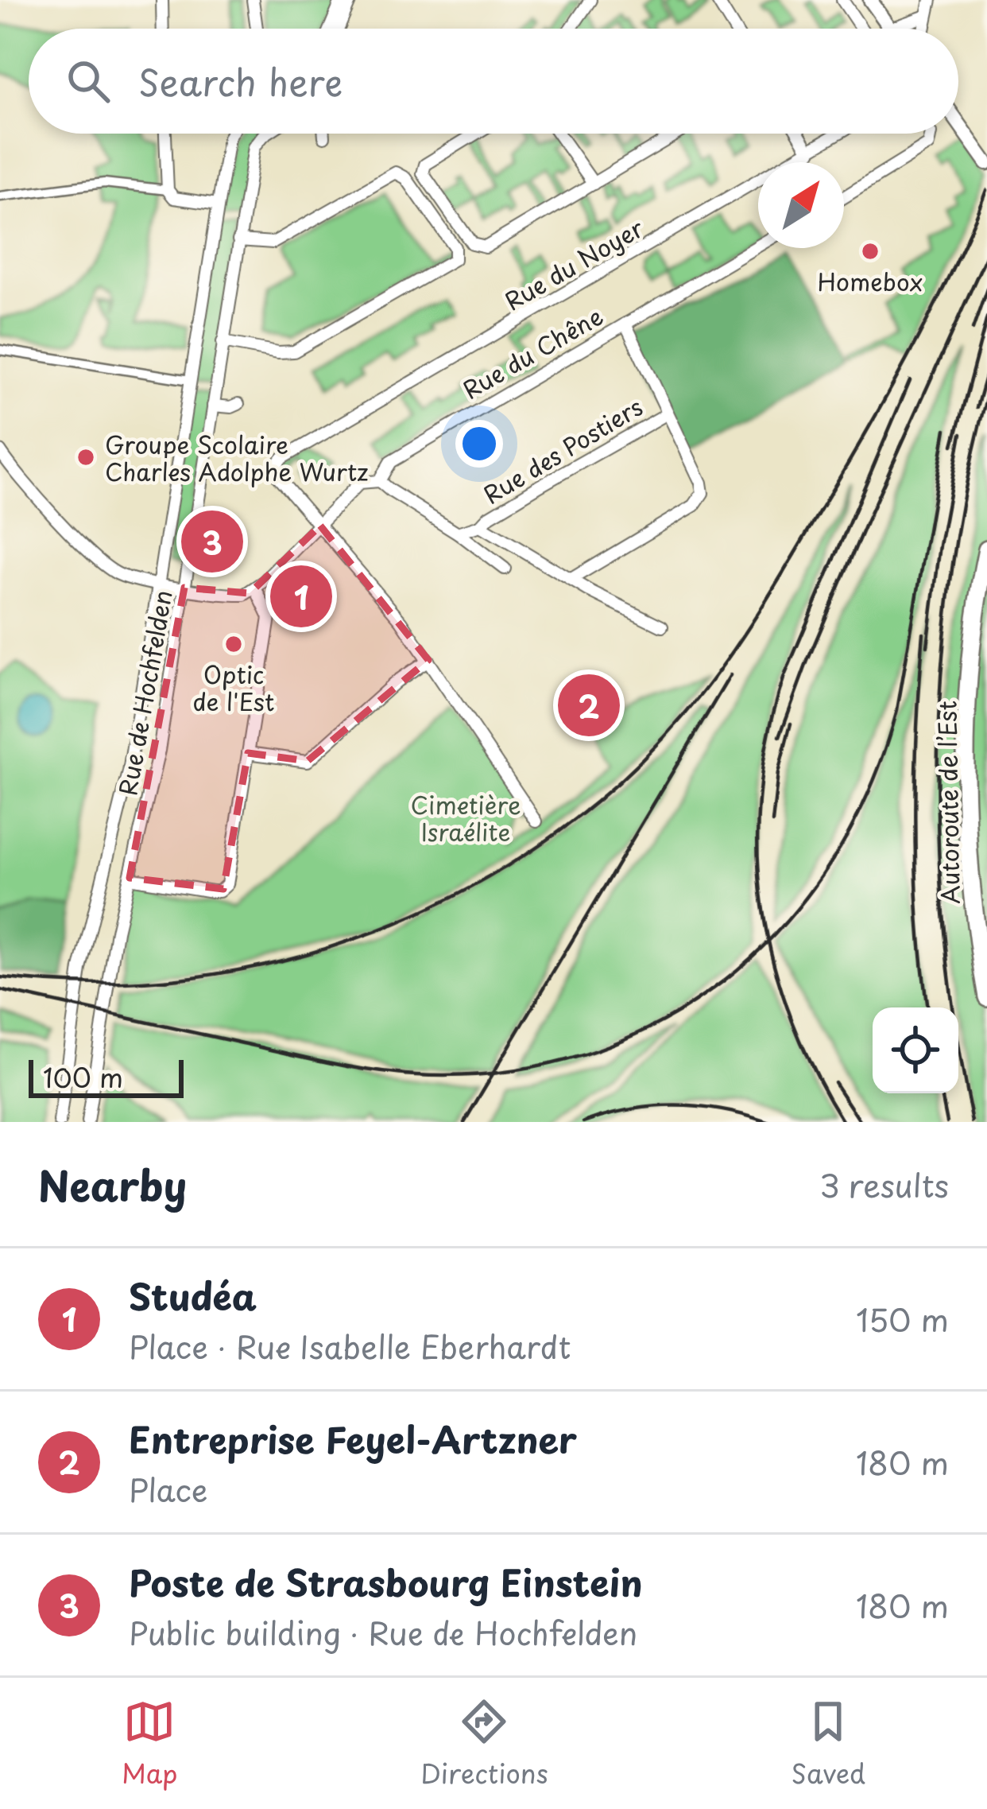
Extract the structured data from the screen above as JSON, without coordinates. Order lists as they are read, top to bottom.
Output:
{
  "streets": {
    "highway": ["Autoroute de l’Est"],
    "street": [
      "Rue du Noyer",
      "Rue du Chêne",
      "Rue des Postiers",
      "Rue de Hochfelden"
    ]
  },
  "crossings": [
    ["Rue du Noyer", "Rue du Chêne"]
  ],
  "parks": ["Cimetière Israélite"],
  "places": ["Homebox", "Groupe Scolaire Charles Adolphe Wurtz", "Optic de l'Est"],
  "scale_bar": "100 m",
  "north": "top right",
  "page": {
    "search": "Search here",
    "pins": ["3", "1", "2"],
    "scale": "100 m",
    "heading": ["Nearby", "3 results"],
    "list": [
      {
        "mark": "1",
        "name": "Studéa",
        "note": "Place · Rue Isabelle Eberhardt",
        "value": "150 m"
      },
      {
        "mark": "2",
        "name": "Entreprise Feyel-Artzner",
        "note": "Place",
        "value": "180 m"
      },
      {
        "mark": "3",
        "name": "Poste de Strasbourg Einstein",
        "note": "Public building · Rue de Hochfelden",
        "value": "180 m"
      }
    ],
    "nav": ["Map", "Directions", "Saved"]
  }
}
